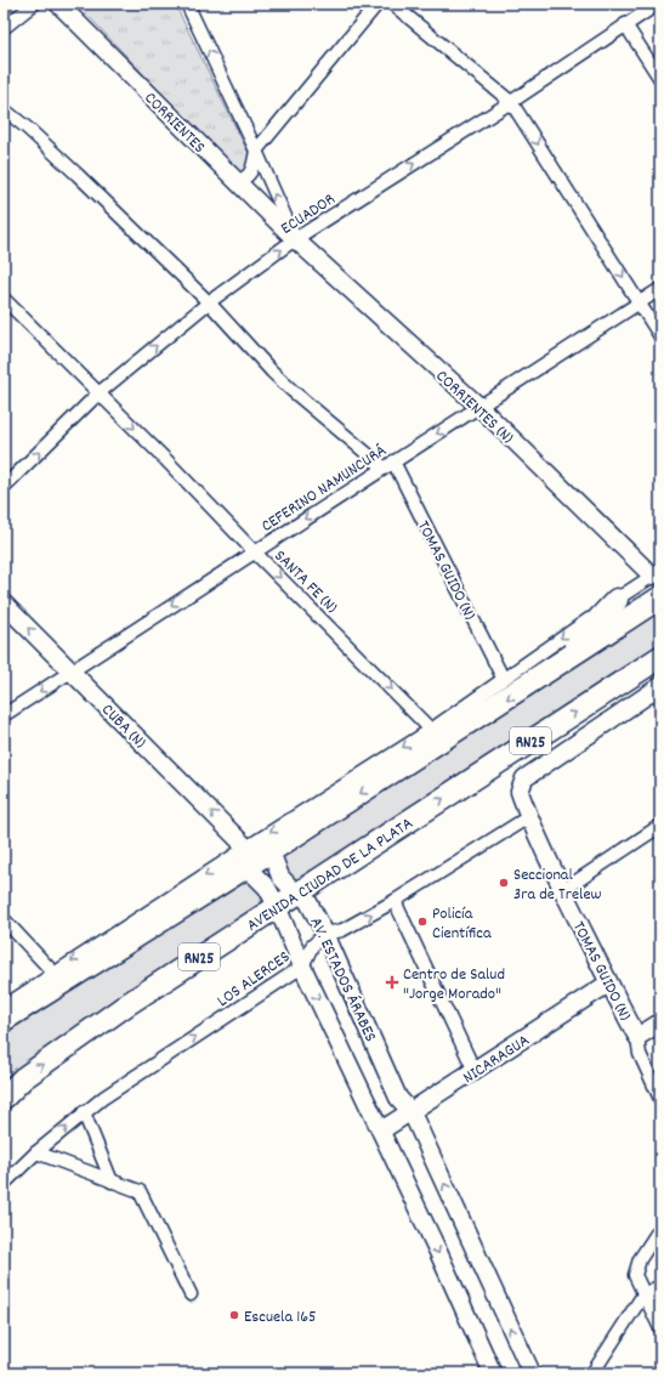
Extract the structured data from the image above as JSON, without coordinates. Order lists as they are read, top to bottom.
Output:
{
  "streets": {
    "highway": ["RN25", "AVENIDA CIUDAD DE LA PLATA"],
    "street": [
      "CORRIENTES",
      "ECUADOR",
      "CORRIENTES (N)",
      "CEFERINO NAMUNCURÁ",
      "TOMAS GUIDO (N)",
      "SANTA FE (N)",
      "CUBA (N)",
      "LOS ALERCES",
      "AV. ESTADOS ÁRABES",
      "NICARAGUA"
    ]
  },
  "crossings": [
    ["CORRIENTES", "ECUADOR"],
    ["CORRIENTES", "CORRIENTES (N)"],
    ["ECUADOR", "CORRIENTES (N)"],
    ["ECUADOR", "TOMAS GUIDO (N)"],
    ["ECUADOR", "SANTA FE (N)"],
    ["CORRIENTES (N)", "CEFERINO NAMUNCURÁ"],
    ["CEFERINO NAMUNCURÁ", "TOMAS GUIDO (N)"],
    ["CEFERINO NAMUNCURÁ", "SANTA FE (N)"],
    ["CEFERINO NAMUNCURÁ", "CUBA (N)"],
    ["TOMAS GUIDO (N)", "NICARAGUA"],
    ["CUBA (N)", "AV. ESTADOS ÁRABES"],
    ["AVENIDA CIUDAD DE LA PLATA", "AV. ESTADOS ÁRABES"],
    ["LOS ALERCES", "AV. ESTADOS ÁRABES"],
    ["AV. ESTADOS ÁRABES", "NICARAGUA"]
  ],
  "one_way": [
    "ECUADOR",
    "CEFERINO NAMUNCURÁ",
    "SANTA FE (N)",
    "CUBA (N)",
    "LOS ALERCES"
  ],
  "places": {
    "other": ["Seccional 3ra de Trelew", "Policía Científica", "Escuela 165"],
    "health": ["Centro de Salud \"Jorge Morado\""]
  }
}
